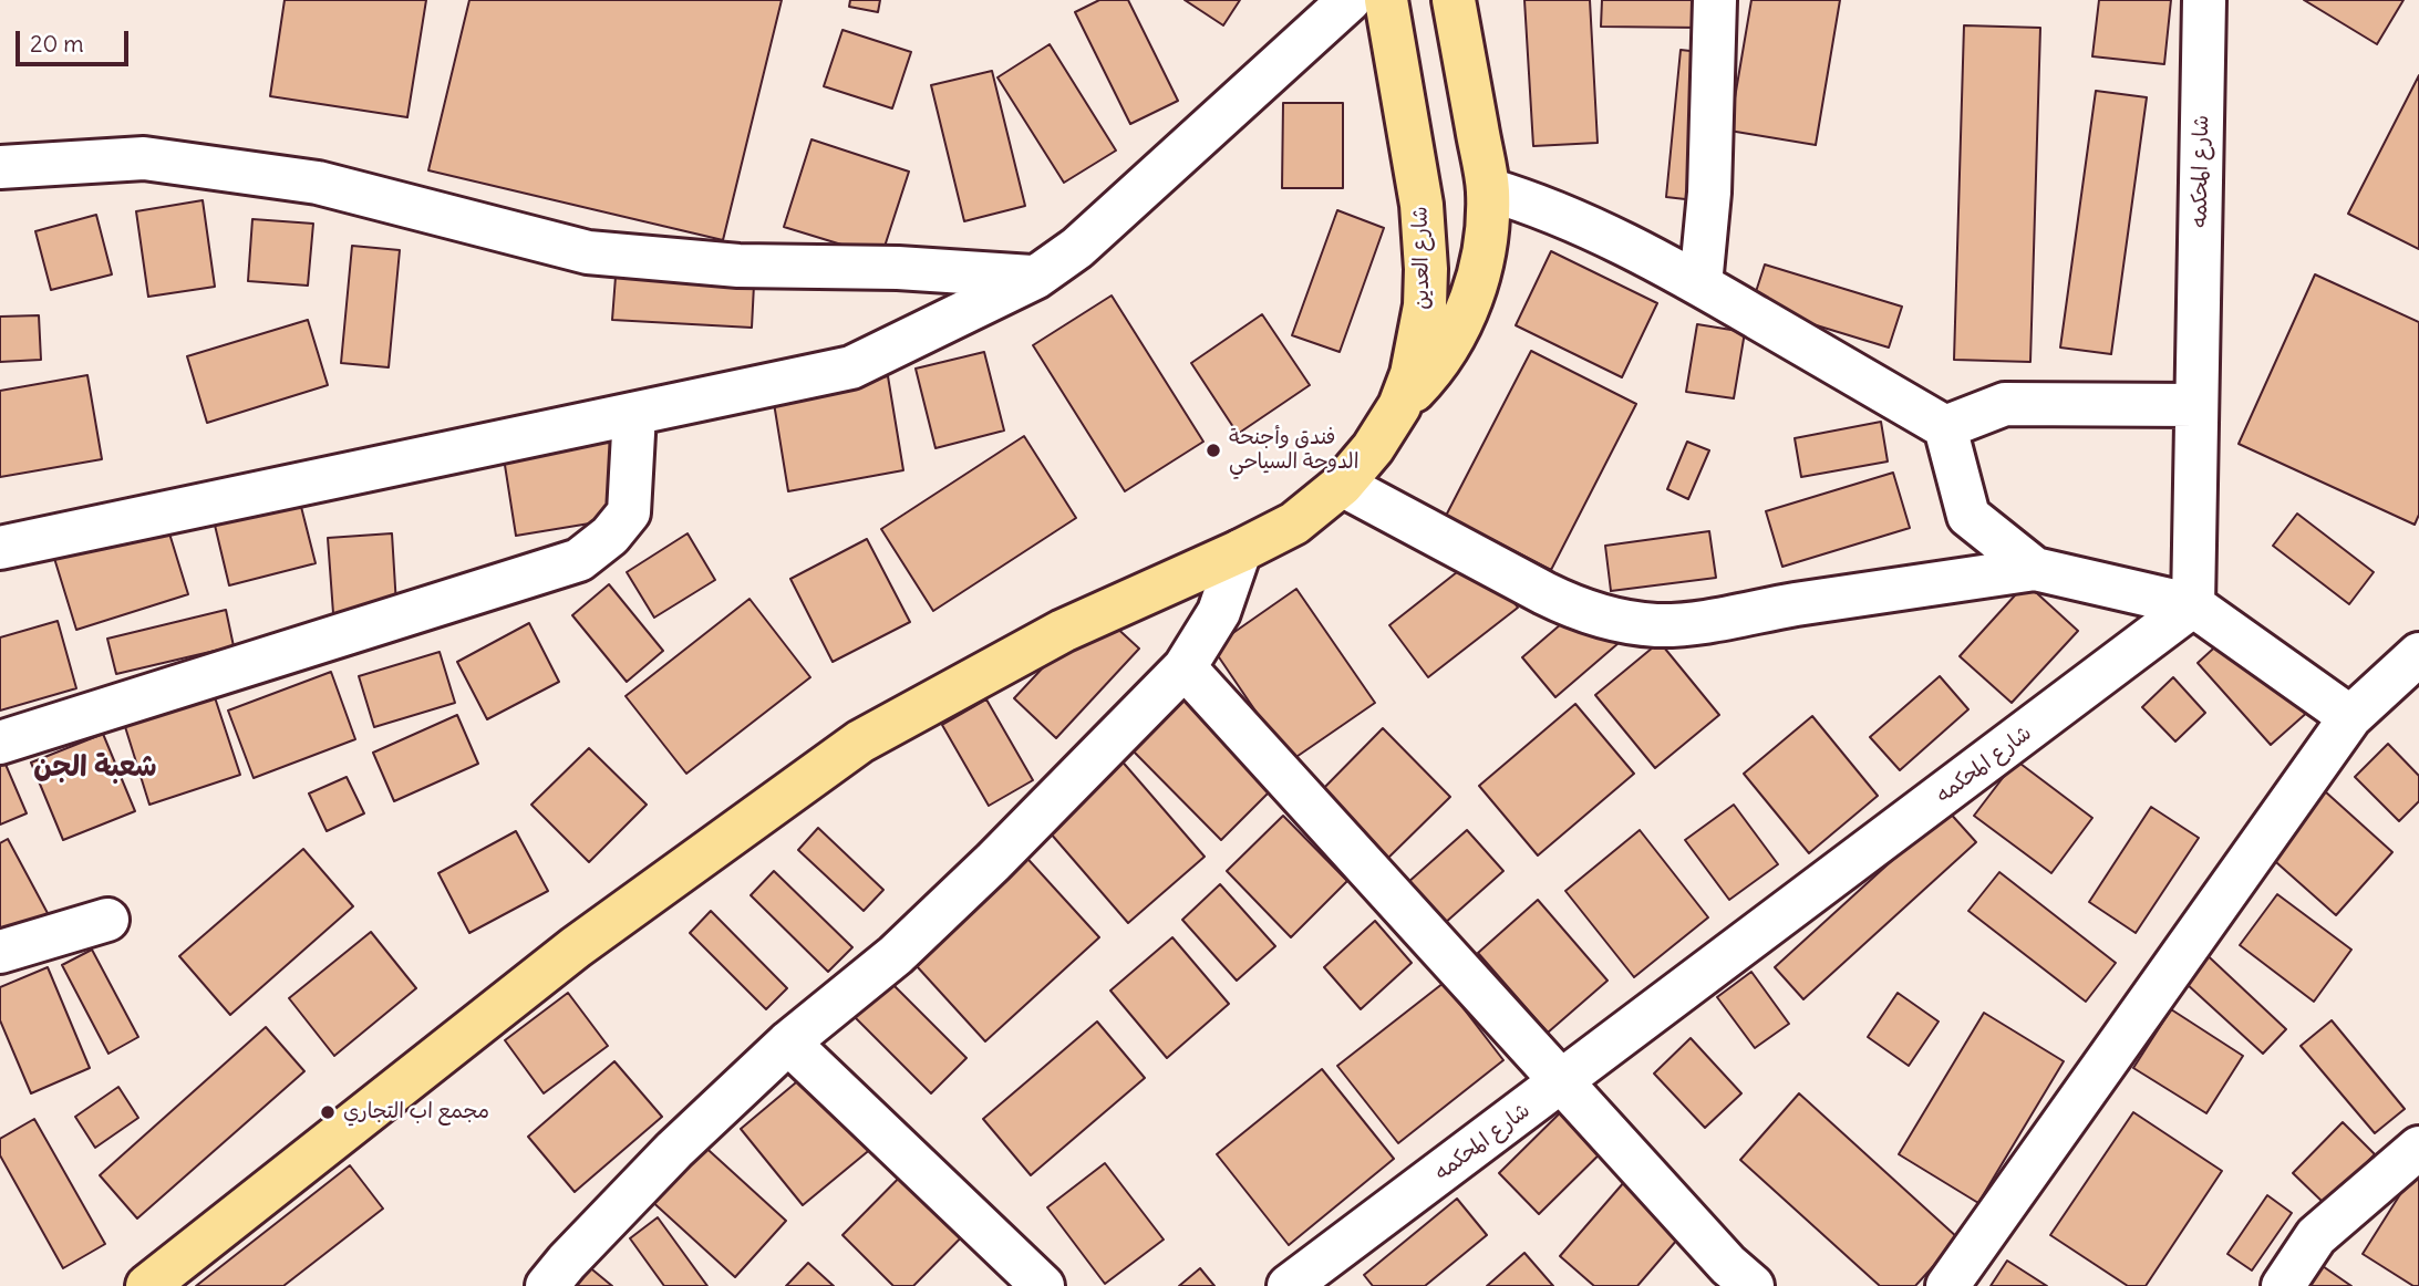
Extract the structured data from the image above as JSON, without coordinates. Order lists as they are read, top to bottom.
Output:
{
  "streets": {
    "main road": ["شارع العدين"],
    "street": ["شارع المحكمه"]
  },
  "districts": ["شعبة الجن"],
  "places": ["فندق وأجنحة الدوحة السياحي", "مجمع اب التجاري"],
  "scale_bar": "20 m"
}
